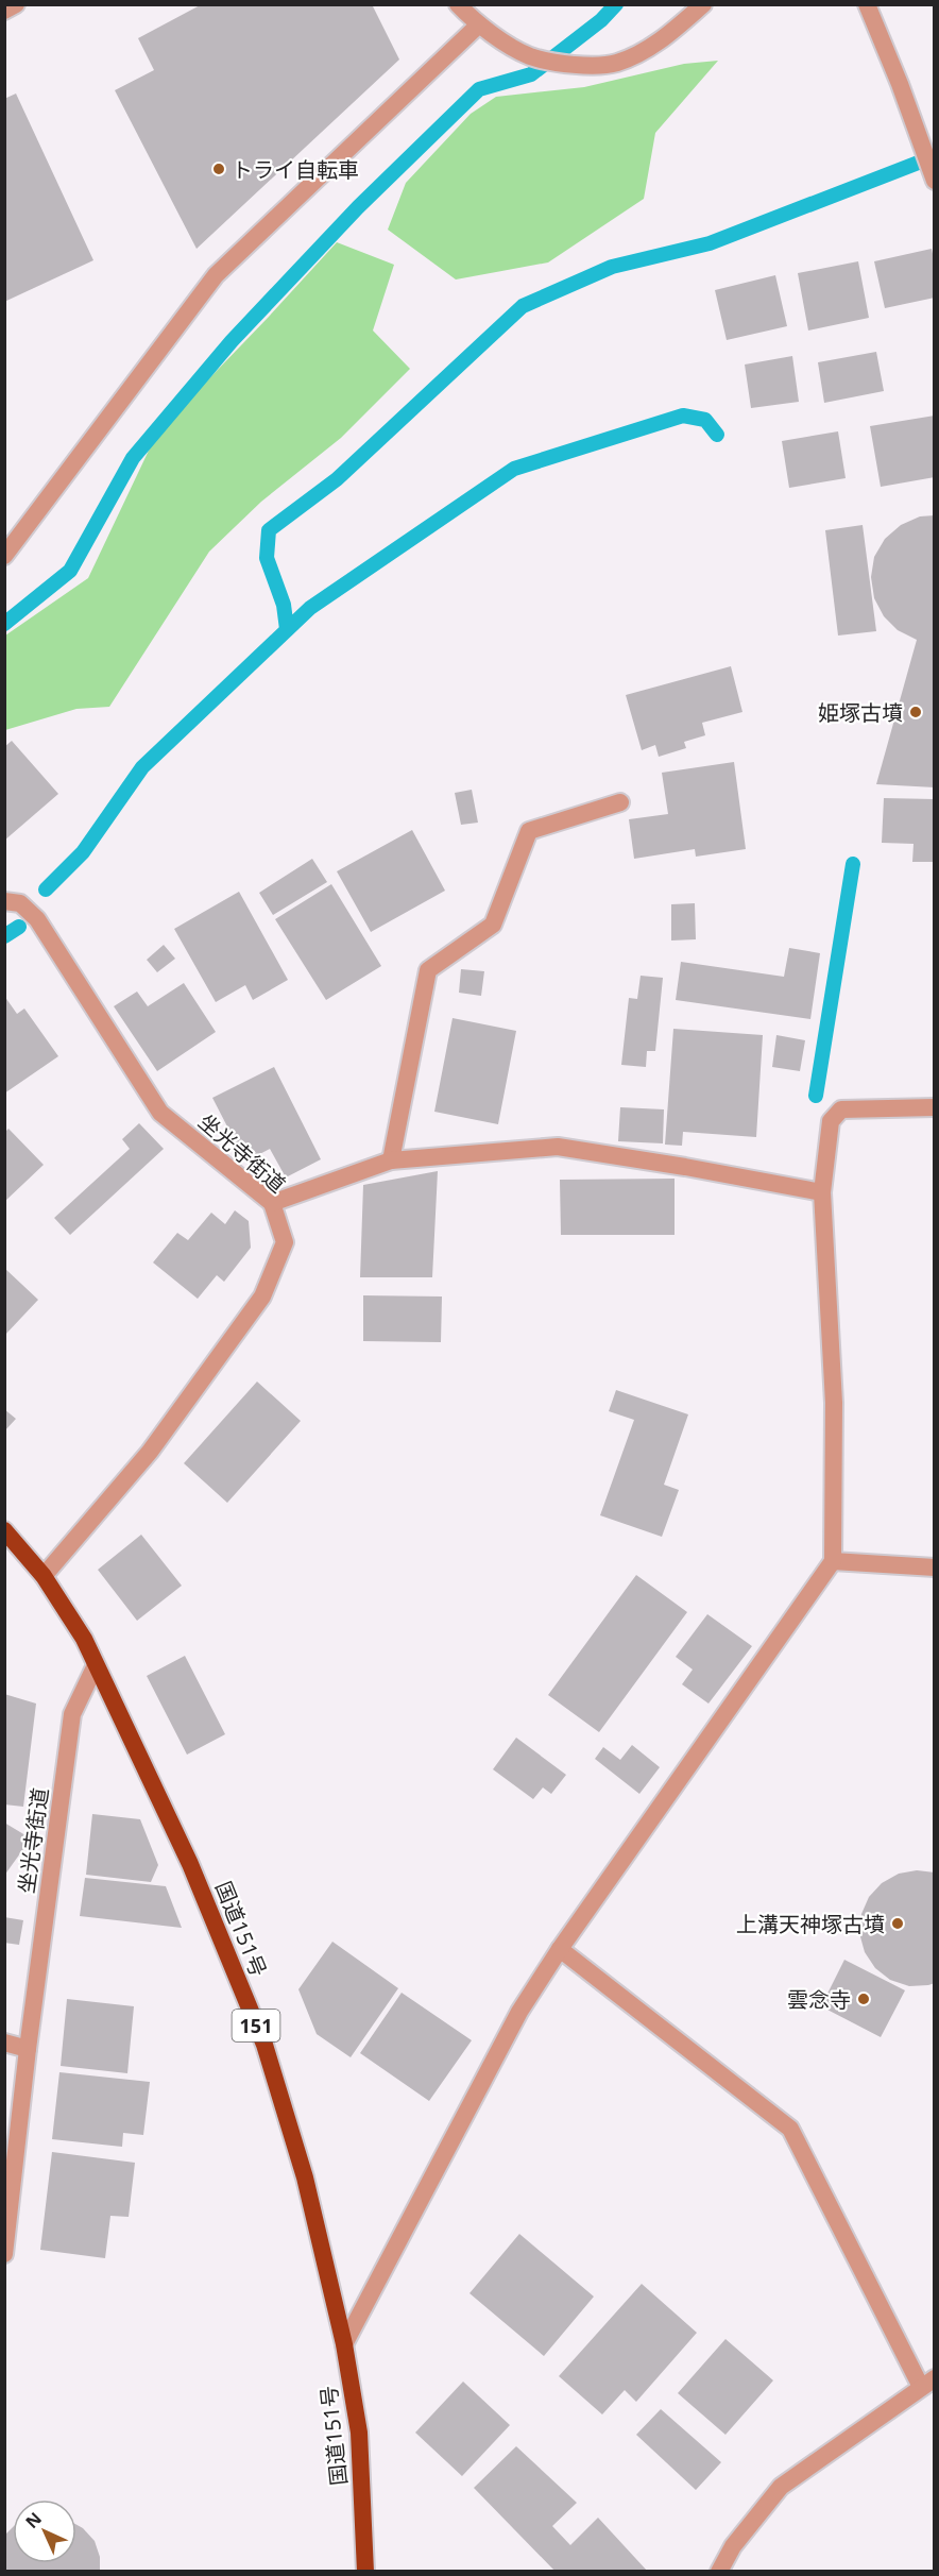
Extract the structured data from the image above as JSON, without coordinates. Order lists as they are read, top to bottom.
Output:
{
  "streets": {
    "highway": ["国道151号", "151"],
    "street": ["坐光寺街道"]
  },
  "crossings": [
    ["坐光寺街道", "国道151号"]
  ],
  "places": [
    "トライ自転車",
    "姫塚古墳",
    "上溝天神塚古墳",
    "雲念寺"
  ],
  "north": "top left"
}
